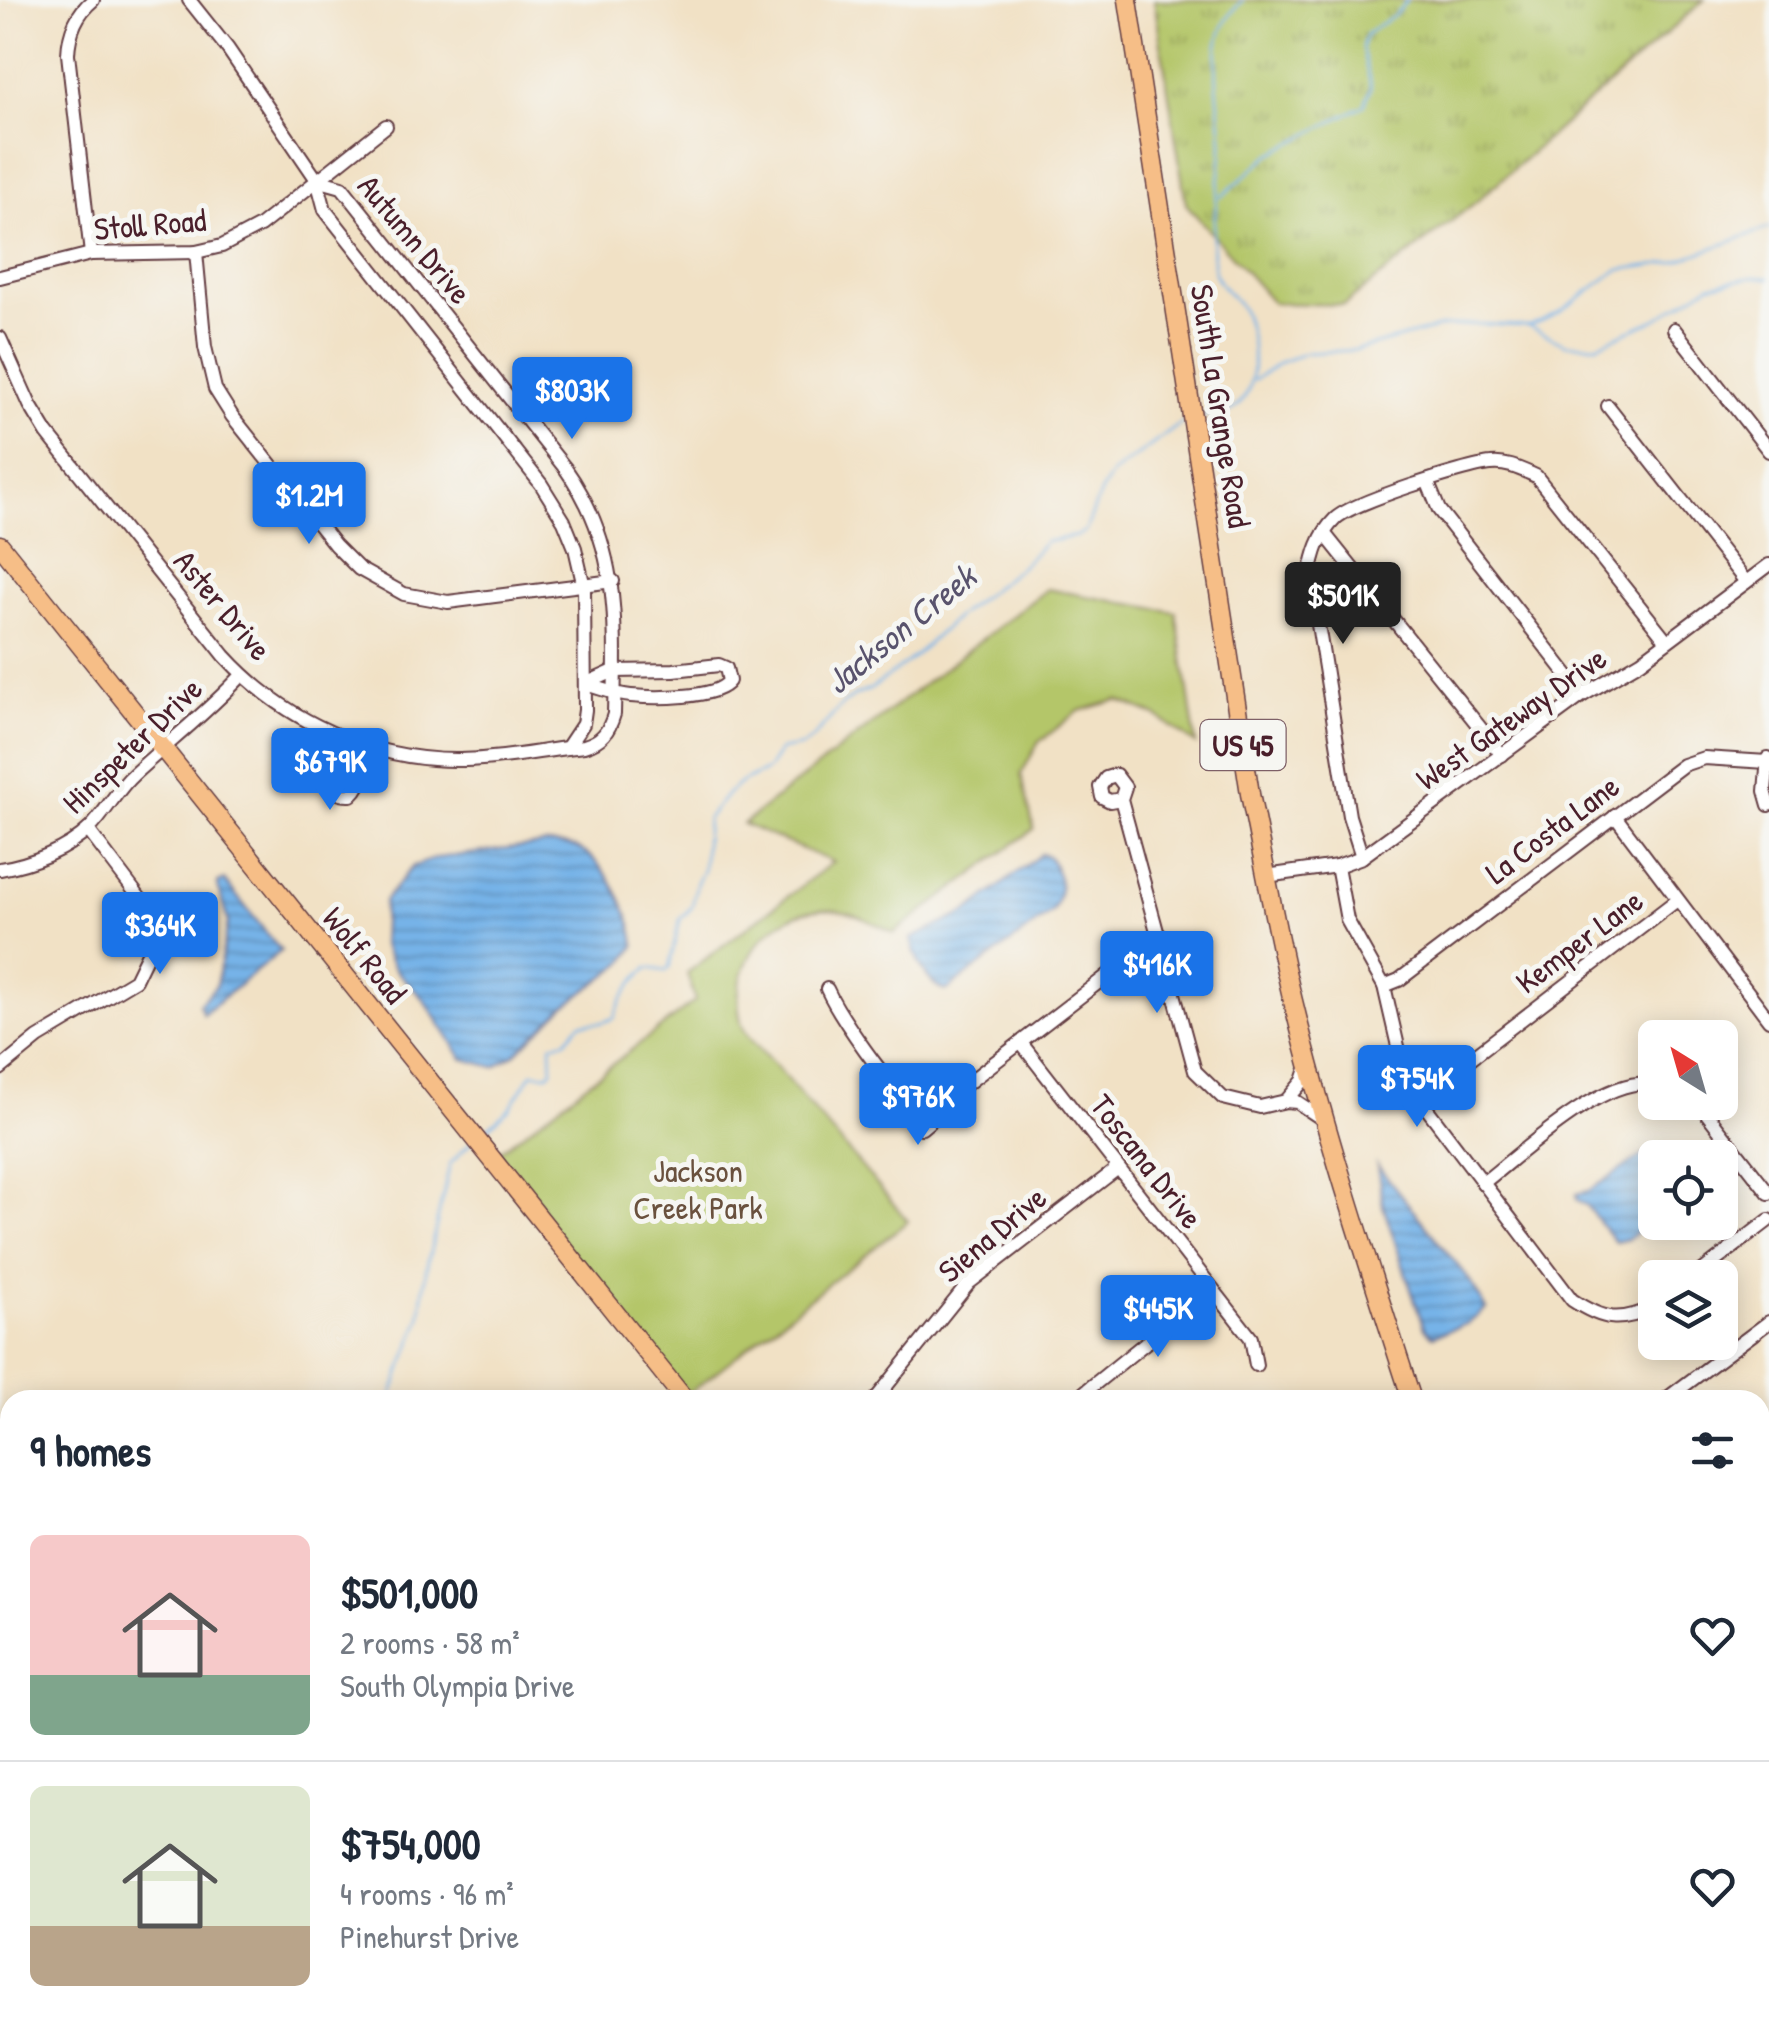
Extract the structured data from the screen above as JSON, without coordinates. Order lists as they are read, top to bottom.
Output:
{
  "streets": {
    "main road": ["South La Grange Road", "US 45", "Wolf Road"],
    "street": [
      "Stoll Road",
      "Autumn Drive",
      "Aster Drive",
      "West Gateway Drive",
      "Hinspeter Drive",
      "La Costa Lane",
      "Kemper Lane",
      "Toscana Drive",
      "Siena Drive"
    ]
  },
  "crossings": [
    ["Stoll Road", "Autumn Drive"],
    ["Autumn Drive", "Aster Drive"],
    ["South La Grange Road", "West Gateway Drive"],
    ["Aster Drive", "Hinspeter Drive"],
    ["Hinspeter Drive", "Wolf Road"],
    ["Toscana Drive", "Siena Drive"]
  ],
  "water": ["Jackson Creek"],
  "parks": ["Jackson Creek Park"],
  "north": "top left",
  "page": {
    "price": [
      "$803K",
      "$1.2M",
      "$501K",
      "$679K",
      "$364K",
      "$416K",
      "$754K",
      "$976K",
      "$445K"
    ],
    "heading": "9 homes",
    "list": [
      {
        "name": "$501,000",
        "note": "2 rooms · 58 m² · South Olympia Drive"
      },
      {
        "name": "$754,000",
        "note": "4 rooms · 96 m² · Pinehurst Drive"
      }
    ]
  }
}
